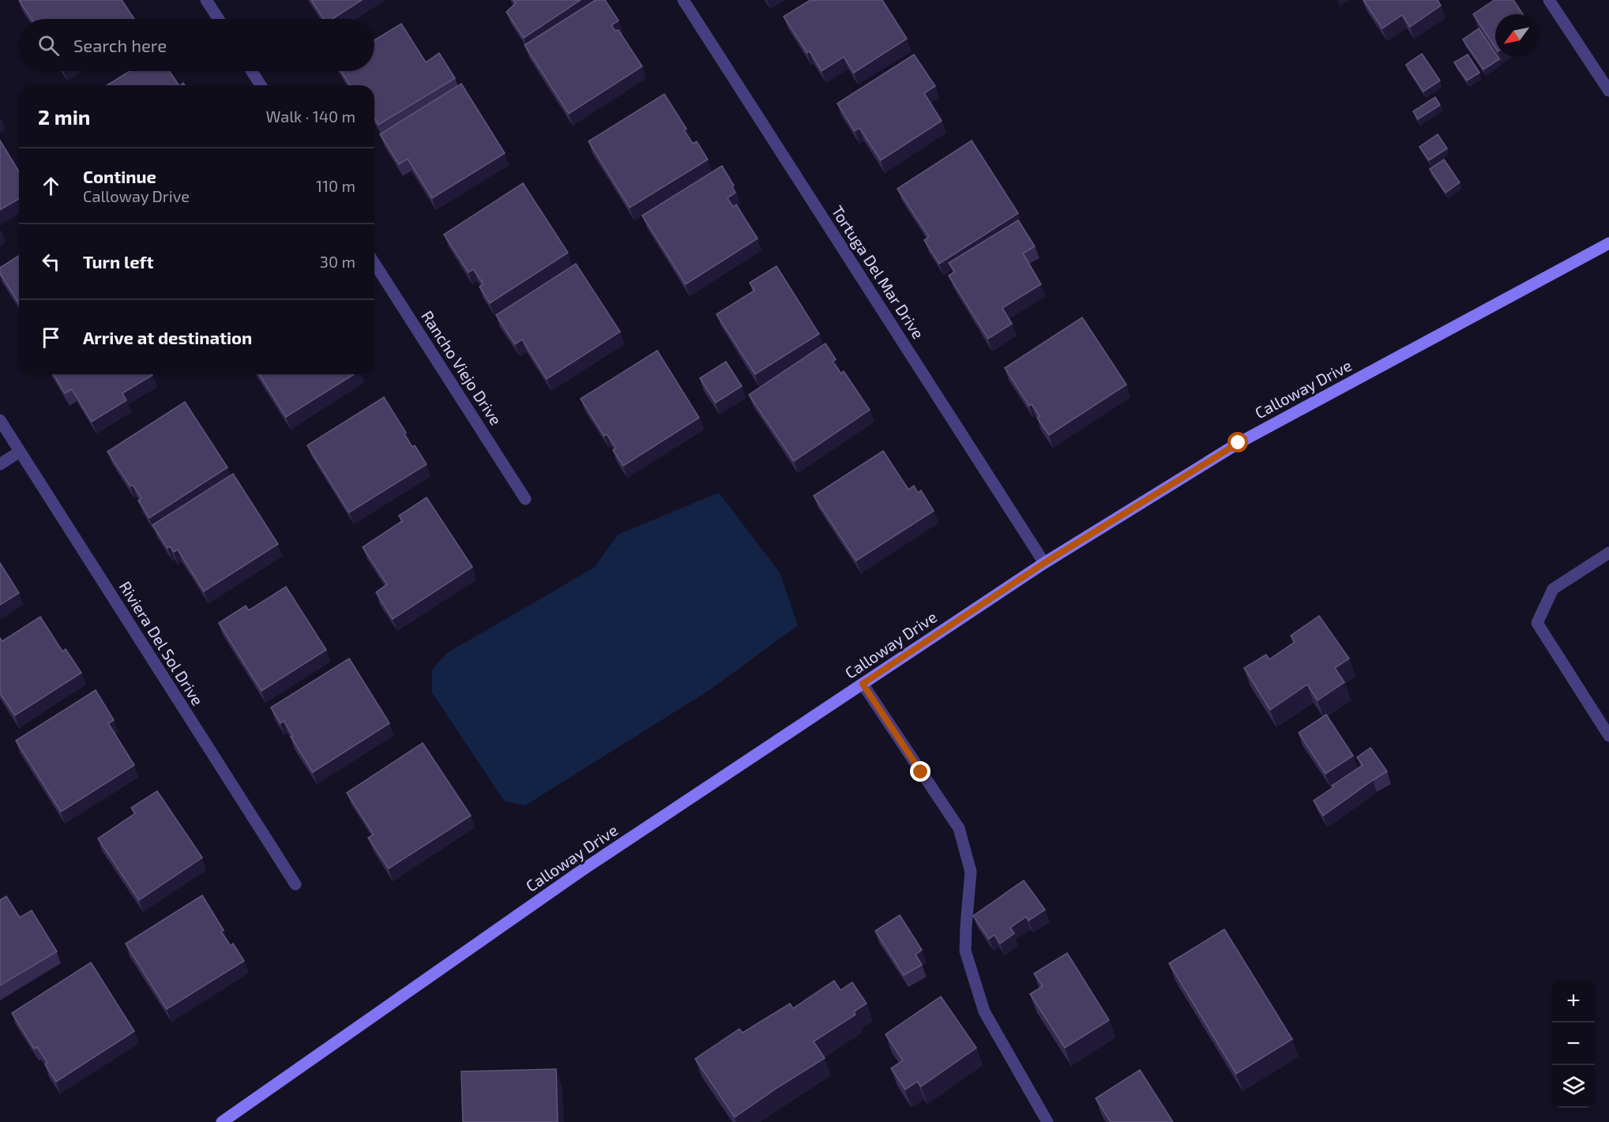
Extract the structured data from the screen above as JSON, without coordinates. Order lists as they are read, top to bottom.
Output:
{
  "streets": {
    "main road": ["Calloway Drive"],
    "street": ["Tortuga Del Mar Drive", "Rancho Viejo Drive", "Riviera Del Sol Drive"]
  },
  "crossings": [
    ["Tortuga Del Mar Drive", "Calloway Drive"]
  ],
  "north": "bottom left",
  "page": {
    "search": "Search here",
    "heading": ["2 min", "Walk · 140 m"],
    "list": [
      ["Continue", "Calloway Drive", "110 m"],
      ["Turn left", "30 m"],
      "Arrive at destination"
    ],
    "map_buttons": ["+", "−"]
  }
}
